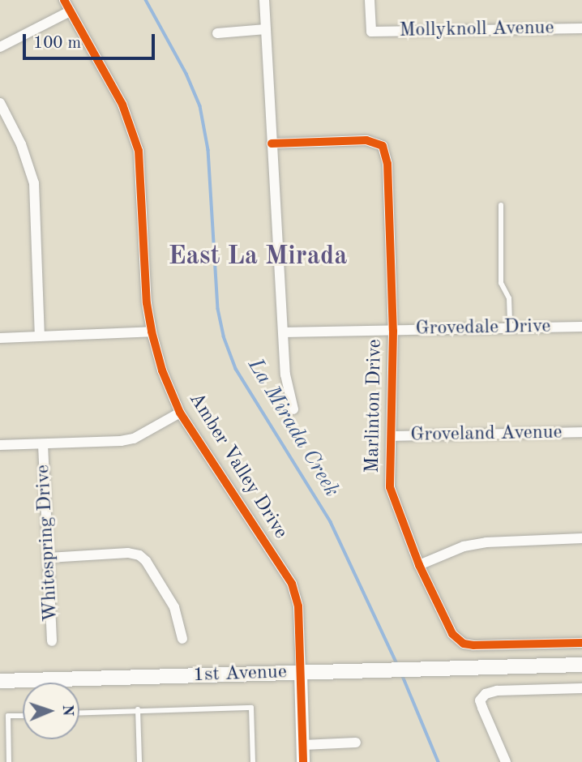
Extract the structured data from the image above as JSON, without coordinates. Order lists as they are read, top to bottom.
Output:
{
  "streets": {
    "main road": ["1st Avenue"],
    "street": [
      "Mollyknoll Avenue",
      "Grovedale Drive",
      "Marlinton Drive",
      "Groveland Avenue",
      "Amber Valley Drive",
      "Whitespring Drive"
    ]
  },
  "crossings": [
    ["Grovedale Drive", "Marlinton Drive"],
    ["Marlinton Drive", "Groveland Avenue"],
    ["Amber Valley Drive", "1st Avenue"]
  ],
  "districts": ["East La Mirada"],
  "water": ["La Mirada Creek"],
  "scale_bar": "100 m",
  "north": "right"
}
